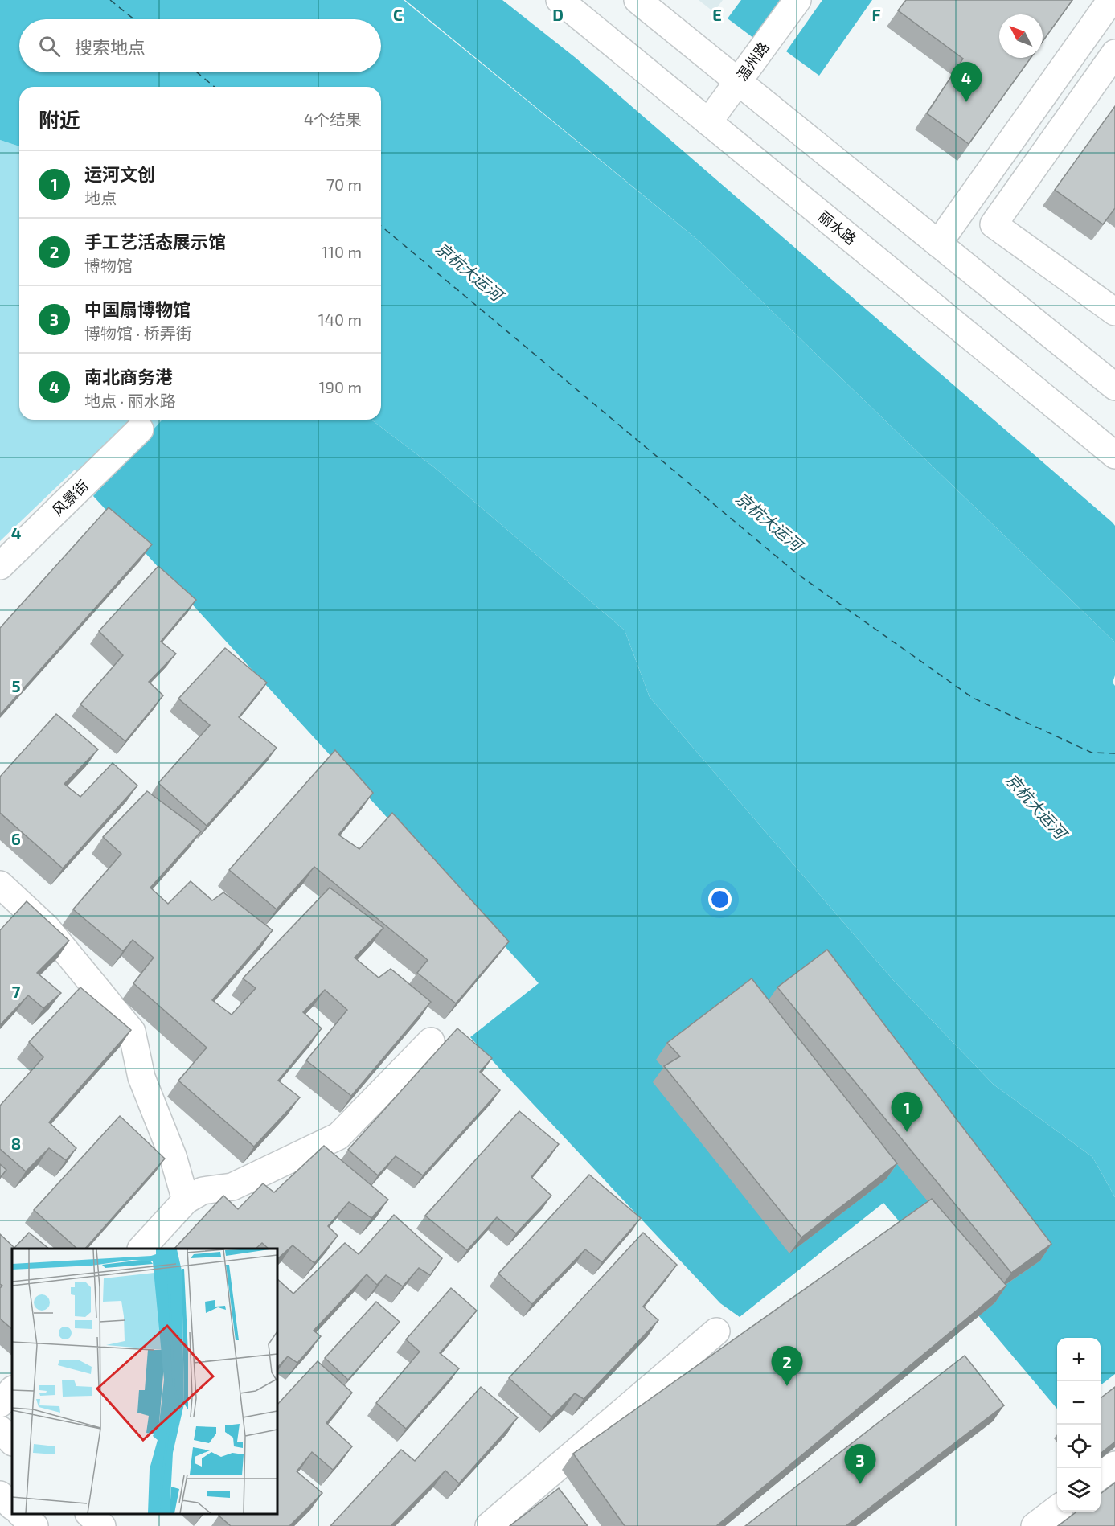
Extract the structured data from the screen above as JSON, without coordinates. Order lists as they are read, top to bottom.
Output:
{
  "streets": {
    "main road": ["温州路", "丽水路", "风景街"]
  },
  "crossings": [
    ["温州路", "丽水路"]
  ],
  "water": ["京杭大运河"],
  "north": "top left",
  "page": {
    "search": "搜索地点",
    "pins": [
      "4",
      "1",
      "2",
      "3"
    ],
    "heading": ["附近", "4个结果"],
    "list": [
      {
        "mark": "1",
        "name": "运河文创",
        "note": "地点",
        "value": "70 m"
      },
      {
        "mark": "2",
        "name": "手工艺活态展示馆",
        "note": "博物馆",
        "value": "110 m"
      },
      {
        "mark": "3",
        "name": "中国扇博物馆",
        "note": "博物馆 · 桥弄街",
        "value": "140 m"
      },
      {
        "mark": "4",
        "name": "南北商务港",
        "note": "地点 · 丽水路",
        "value": "190 m"
      }
    ],
    "map_buttons": ["+", "−"]
  },
  "grid": {
    "columns": [
      "C",
      "D",
      "E",
      "F"
    ],
    "rows": [
      "4",
      "5",
      "6",
      "7",
      "8"
    ]
  }
}
